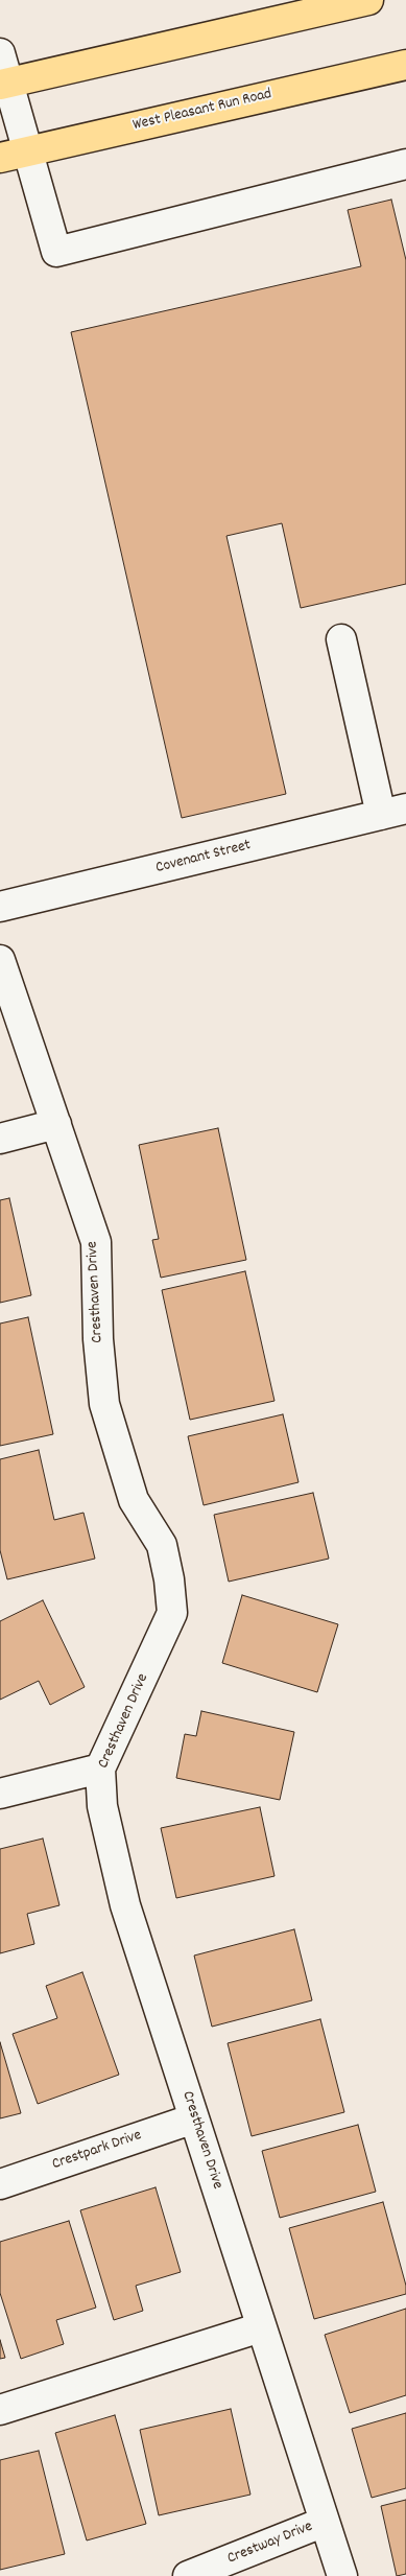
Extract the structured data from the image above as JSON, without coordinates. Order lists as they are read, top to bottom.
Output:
{
  "streets": {
    "main road": ["West Pleasant Run Road"],
    "street": [
      "Covenant Street",
      "Cresthaven Drive",
      "Crestpark Drive",
      "Crestway Drive"
    ]
  },
  "crossings": [
    ["Cresthaven Drive", "Crestpark Drive"],
    ["Cresthaven Drive", "Crestway Drive"]
  ]
}
